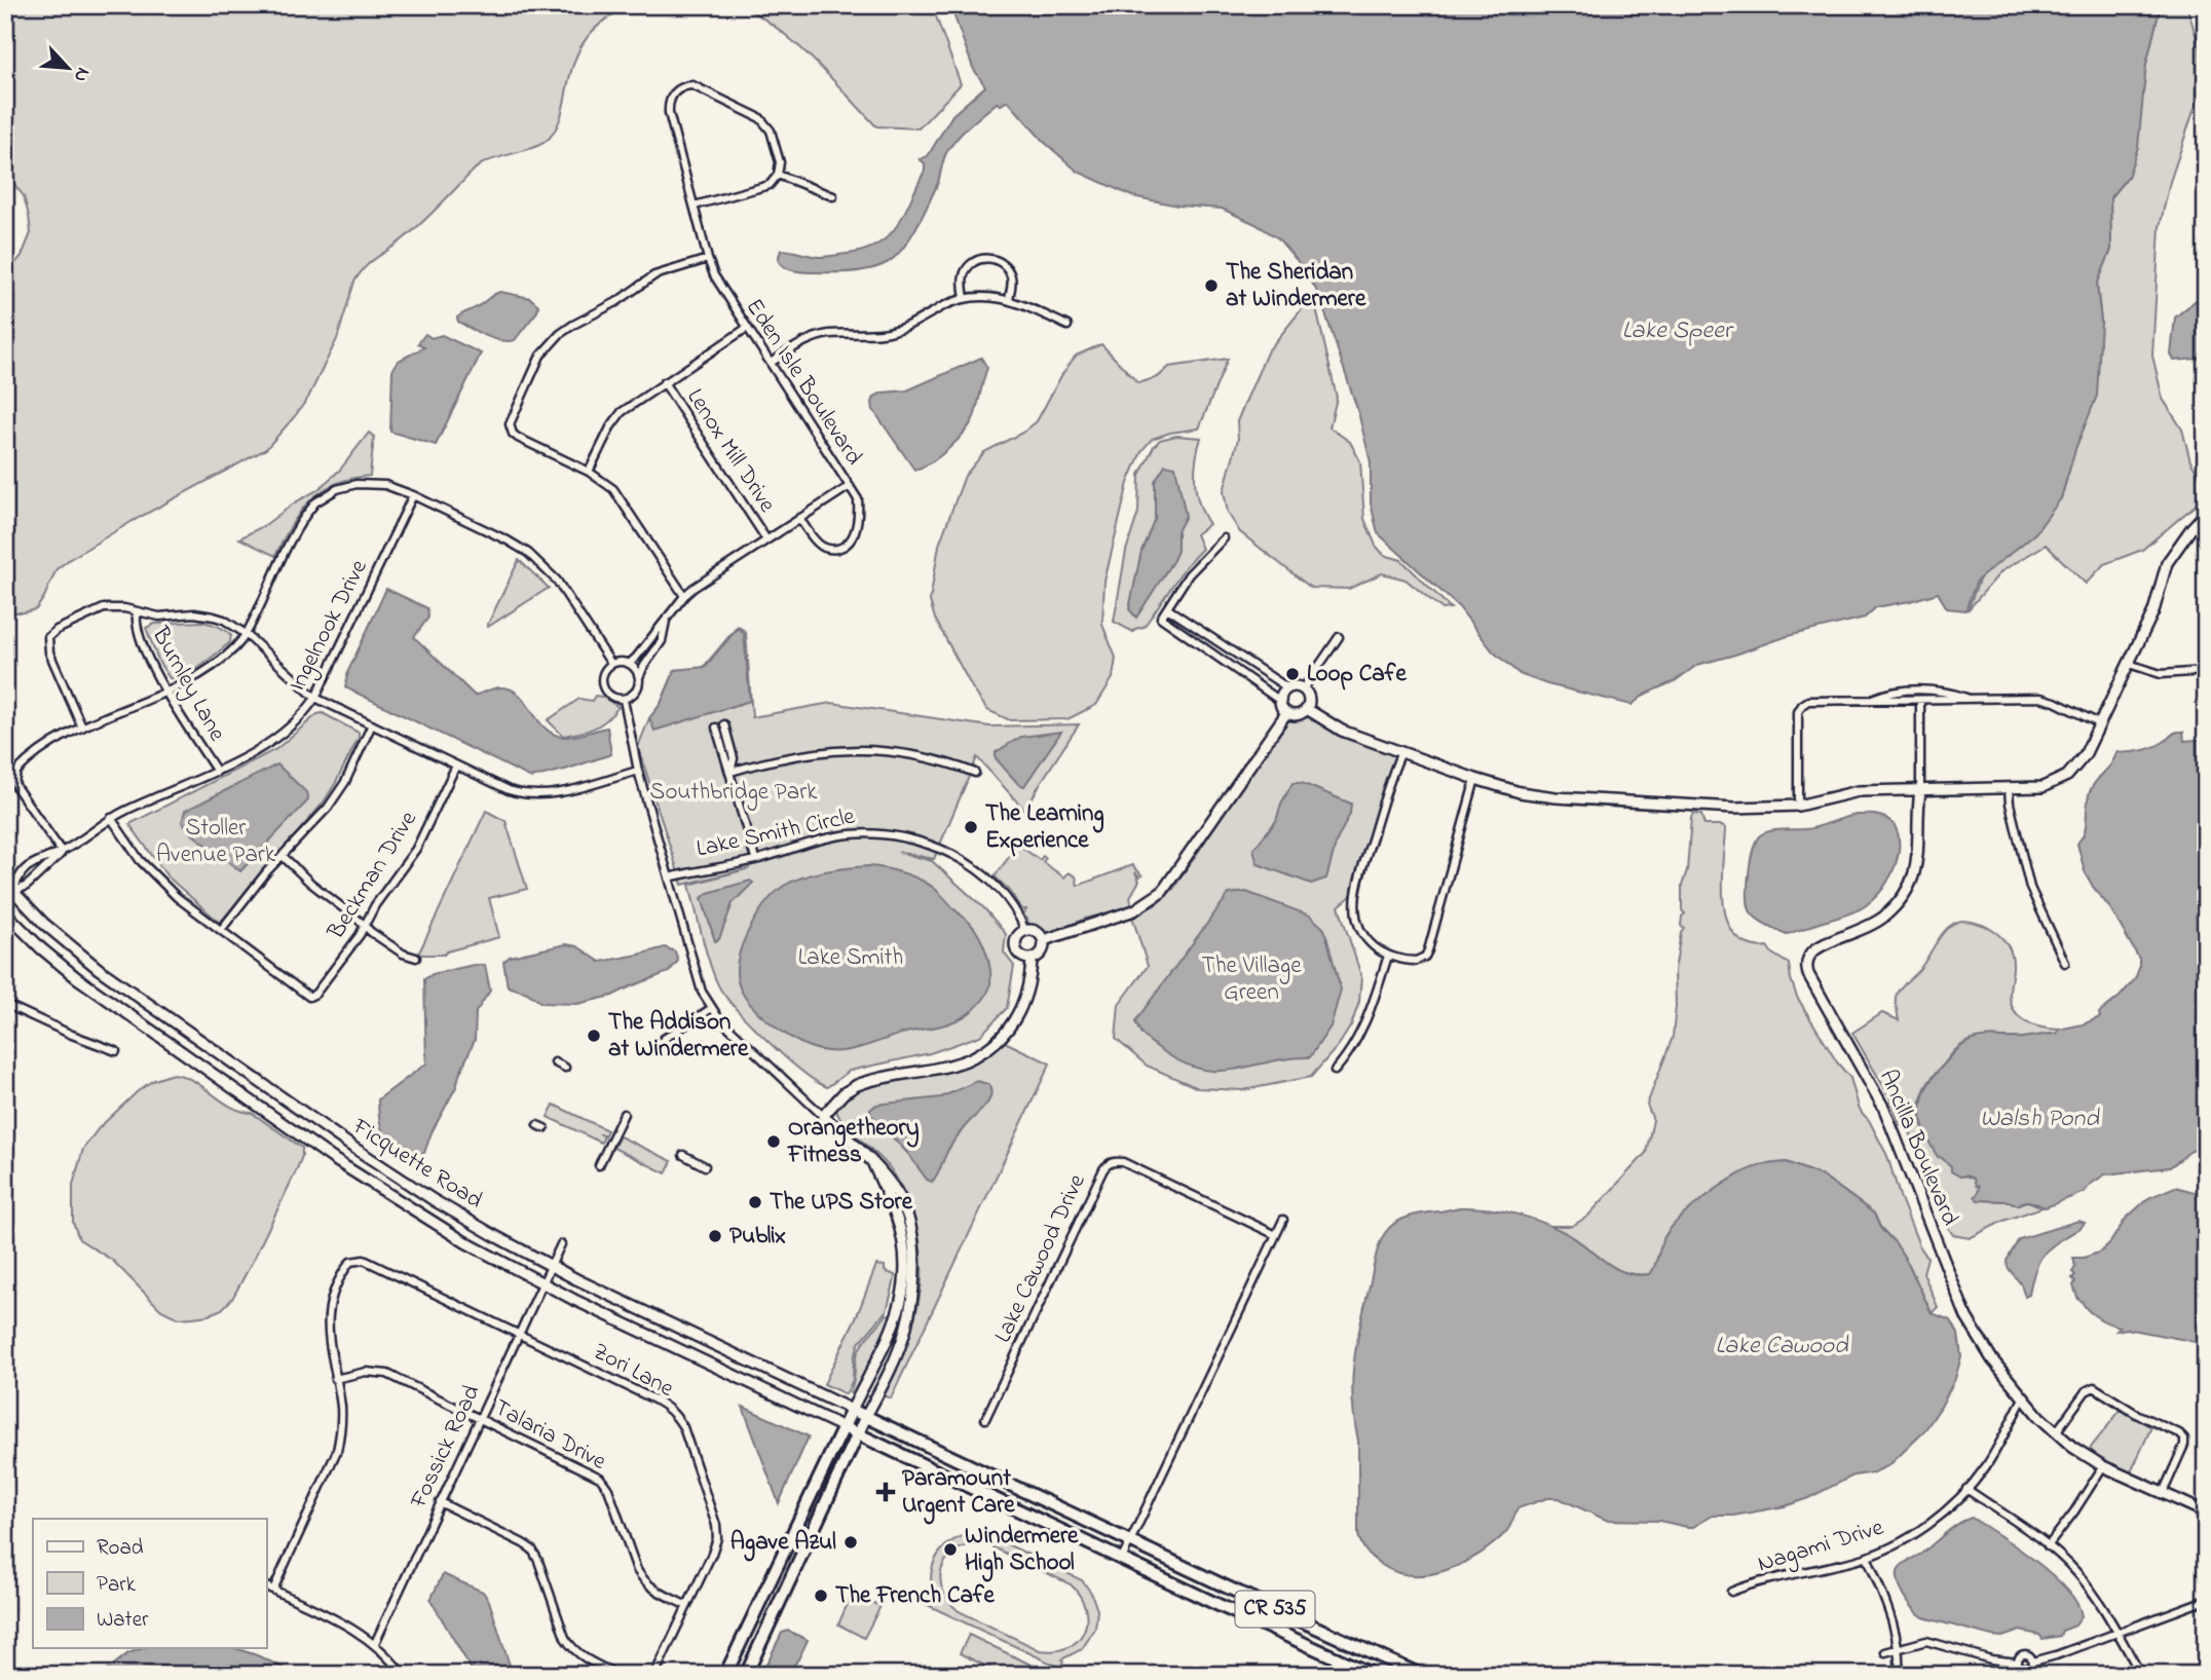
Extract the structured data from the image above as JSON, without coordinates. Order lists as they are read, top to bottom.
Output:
{
  "streets": {
    "main road": ["CR 535"],
    "street": [
      "Eden Isle Boulevard",
      "Lenox Mill Drive",
      "Ingelnook Drive",
      "Burnley Lane",
      "Lake Smith Circle",
      "Beckman Drive",
      "Ancilla Boulevard",
      "Ficquette Road",
      "Lake Cawood Drive",
      "Zori Lane",
      "Talaria Drive",
      "Fossick Road",
      "Nagami Drive"
    ]
  },
  "crossings": [
    ["Eden Isle Boulevard", "Lenox Mill Drive"],
    ["Ingelnook Drive", "Burnley Lane"],
    ["Ingelnook Drive", "Ficquette Road"],
    ["Ancilla Boulevard", "Nagami Drive"],
    ["Ficquette Road", "Fossick Road"],
    ["Ficquette Road", "CR 535"],
    ["Zori Lane", "Talaria Drive"],
    ["Zori Lane", "Fossick Road"],
    ["Talaria Drive", "Fossick Road"]
  ],
  "water": ["Lake Speer", "Walsh Pond", "Lake Cawood"],
  "parks": [
    "Southbridge Park",
    "Stoller Avenue Park",
    "Lake Smith",
    "The Village Green"
  ],
  "places": {
    "other": [
      "The Sheridan at Windermere",
      "Loop Cafe",
      "The Learning Experience",
      "The Addison at Windermere",
      "Orangetheory Fitness",
      "The UPS Store",
      "Publix",
      "Agave Azul",
      "Windermere High School",
      "The French Cafe"
    ],
    "health": ["Paramount Urgent Care"]
  },
  "legend": ["Road", "Park", "Water"],
  "north": "bottom right"
}
